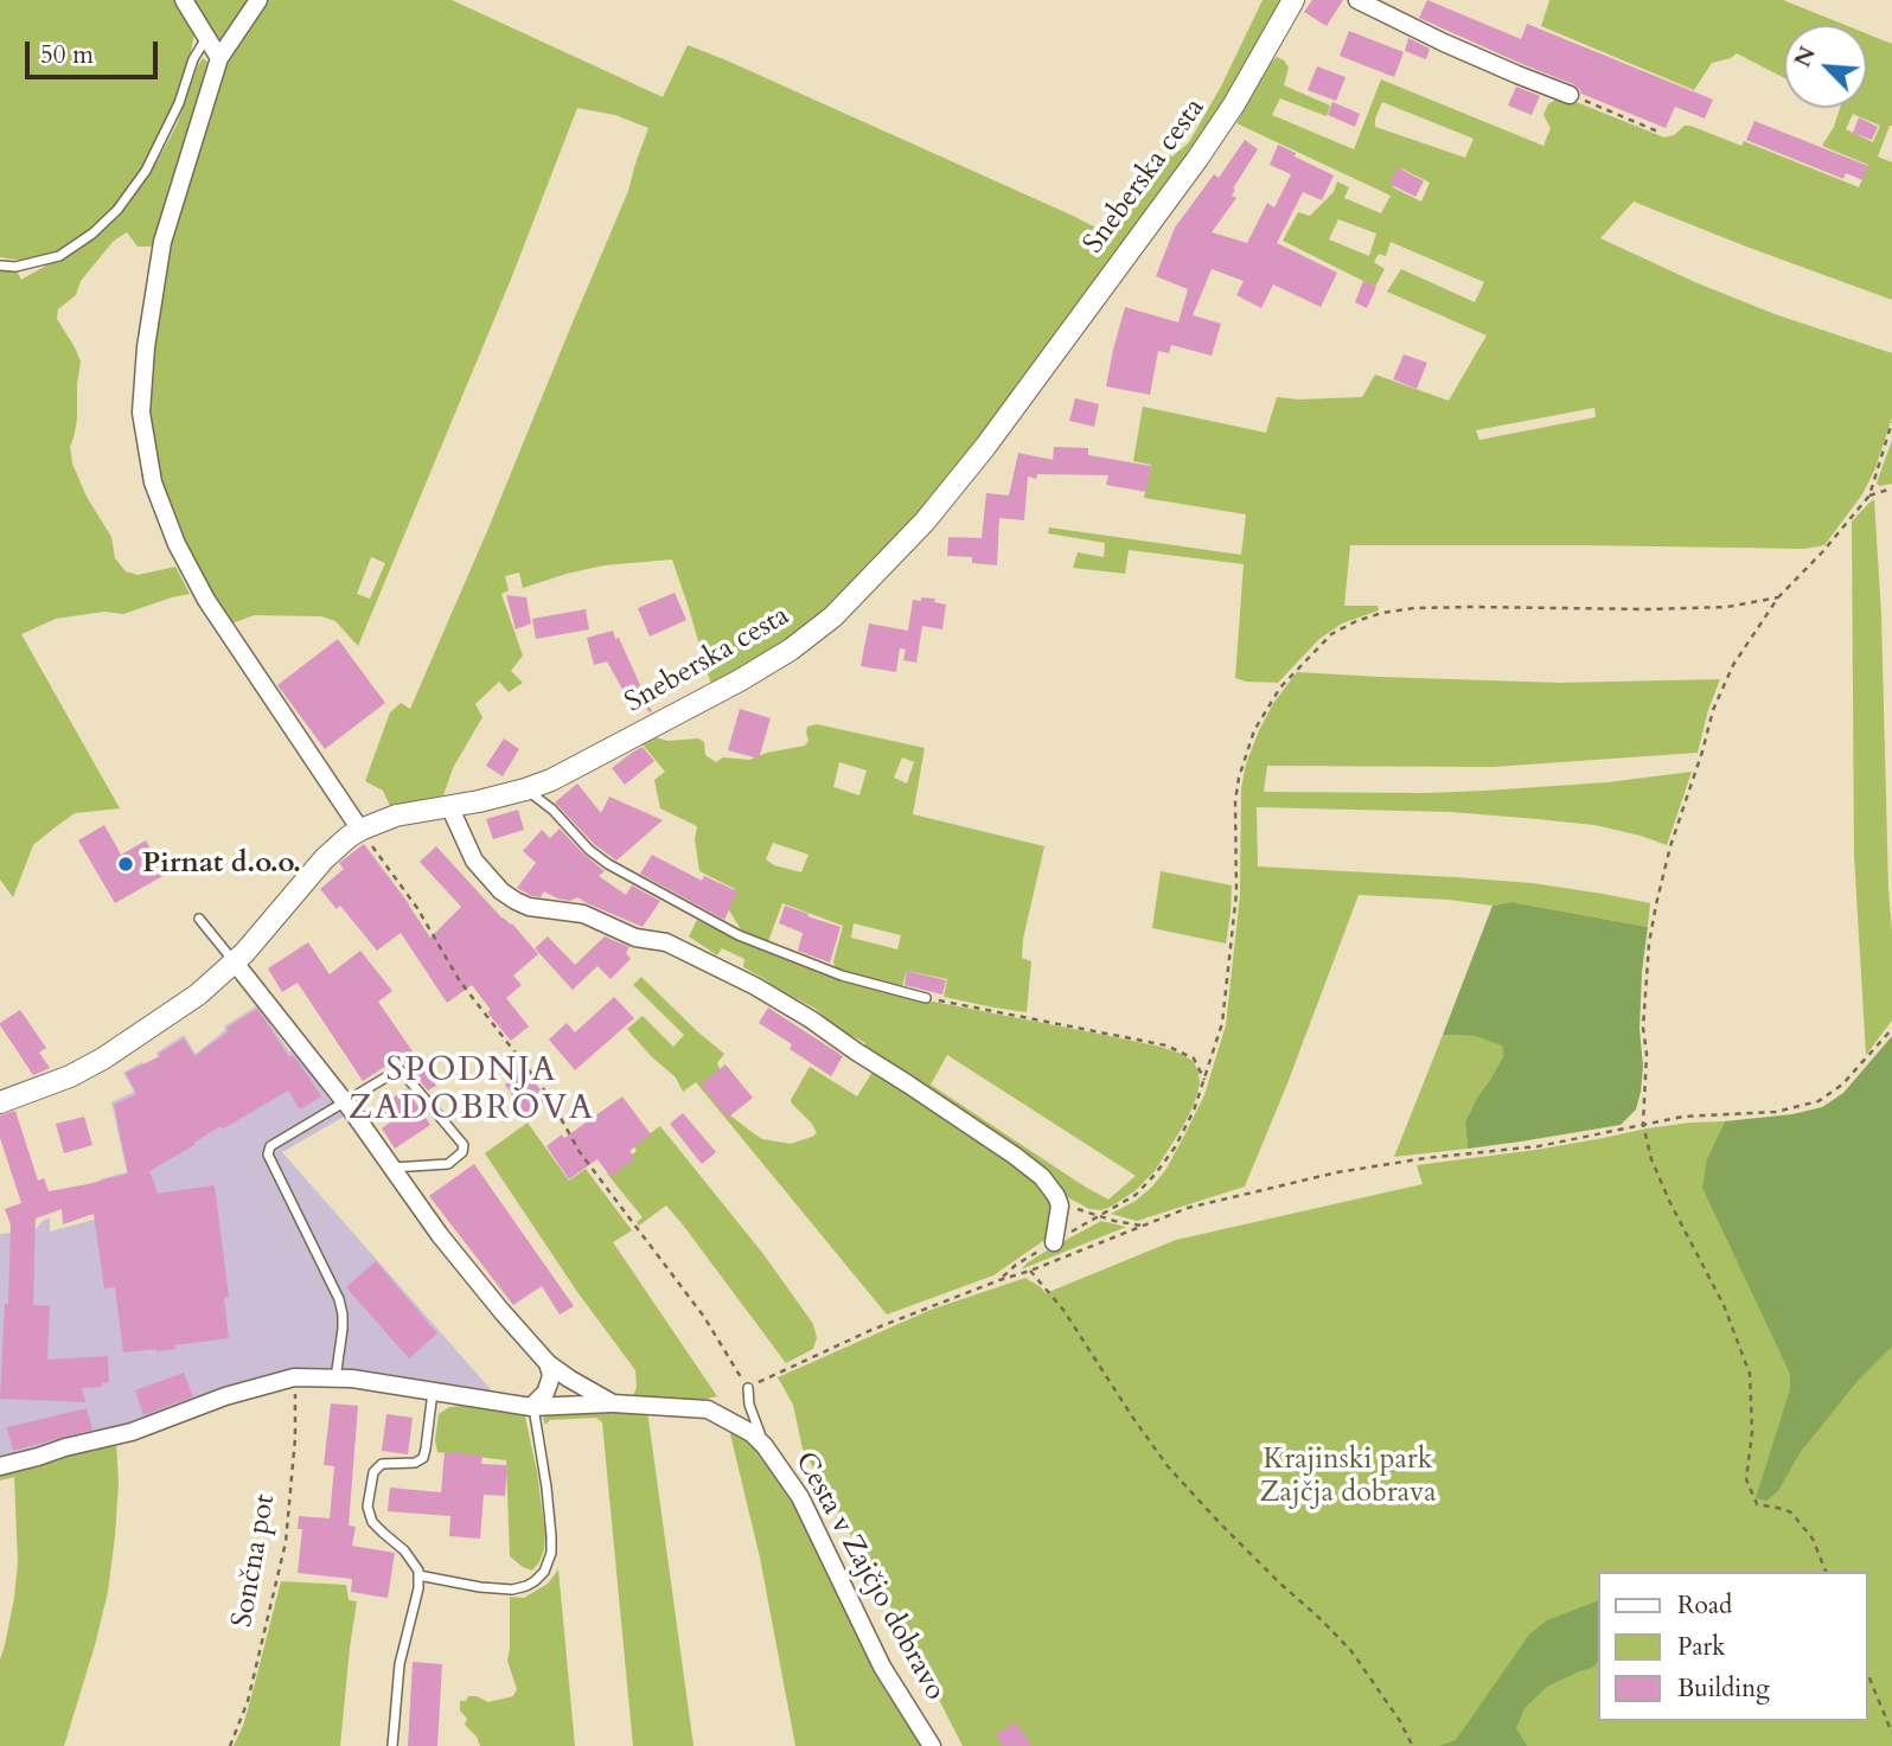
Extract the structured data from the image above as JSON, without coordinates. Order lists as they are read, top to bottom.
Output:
{
  "streets": {
    "street": ["Sneberska cesta", "Cesta v Zajčjo dobravo"],
    "path": ["Sončna pot"]
  },
  "crossings": [
    ["Sneberska cesta", "Cesta v Zajčjo dobravo"],
    ["Sončna pot", "Cesta v Zajčjo dobravo"]
  ],
  "districts": ["SPODNJA ZADOBROVA"],
  "parks": ["Krajinski park Zajčja dobrava"],
  "places": ["Pirnat d.o.o."],
  "legend": ["Road", "Park", "Building"],
  "scale_bar": "50 m",
  "north": "top left"
}
